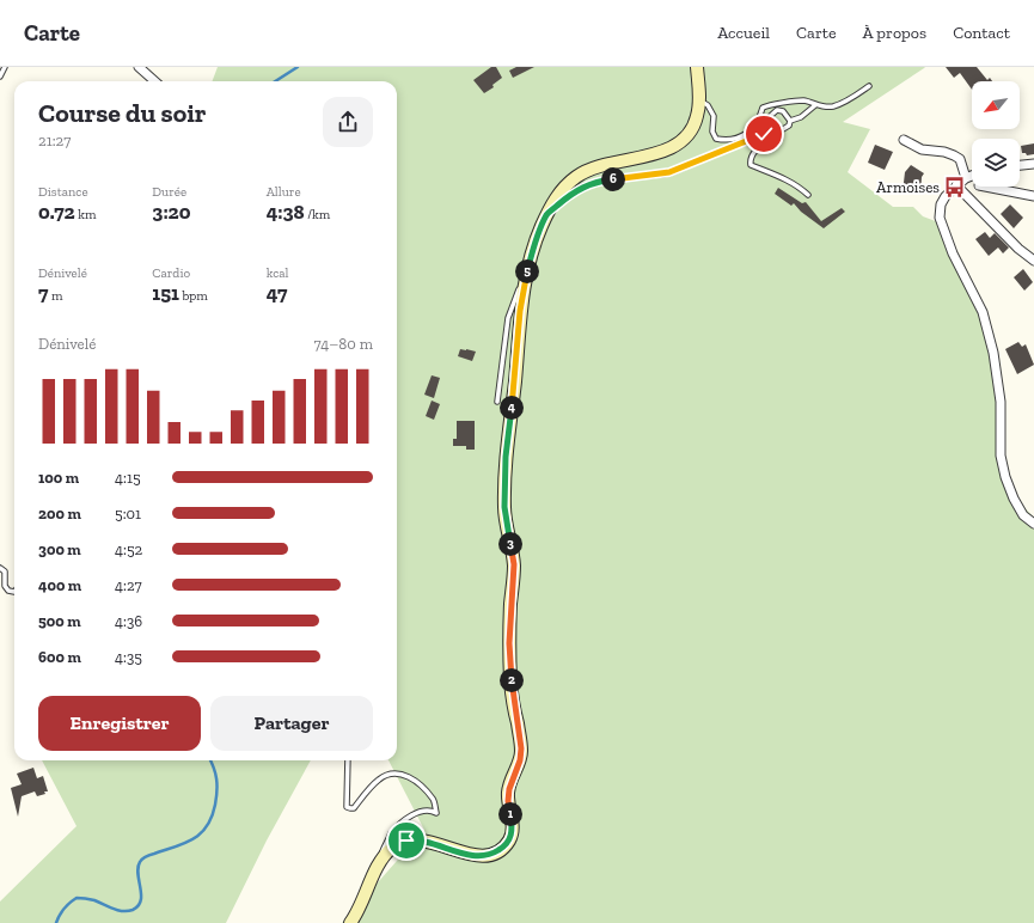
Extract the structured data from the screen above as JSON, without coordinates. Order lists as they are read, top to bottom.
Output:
{
  "places": {
    "bus stop": ["Armoises"]
  },
  "north": "bottom left",
  "page": {
    "header": "Carte",
    "nav": [
      "Accueil",
      "Carte",
      "À propos",
      "Contact"
    ],
    "heading": ["Course du soir", "21:27"],
    "stats": [
      ["Distance", "0.72 km"],
      ["Durée", "3:20"],
      ["Allure", "4:38 /km"],
      ["Dénivelé", "7 m"],
      ["Cardio", "151 bpm"],
      ["kcal", "47"]
    ],
    "pins": [
      "6",
      "5",
      "4",
      "3",
      "2",
      "1"
    ],
    "chart": ["Dénivelé", "74–80 m"],
    "list": [
      {
        "name": "100 m",
        "note": "4:15"
      },
      {
        "name": "200 m",
        "note": "5:01"
      },
      {
        "name": "300 m",
        "note": "4:52"
      },
      {
        "name": "400 m",
        "note": "4:27"
      },
      {
        "name": "500 m",
        "note": "4:36"
      },
      {
        "name": "600 m",
        "note": "4:35"
      }
    ],
    "buttons": ["Enregistrer", "Partager"]
  }
}
